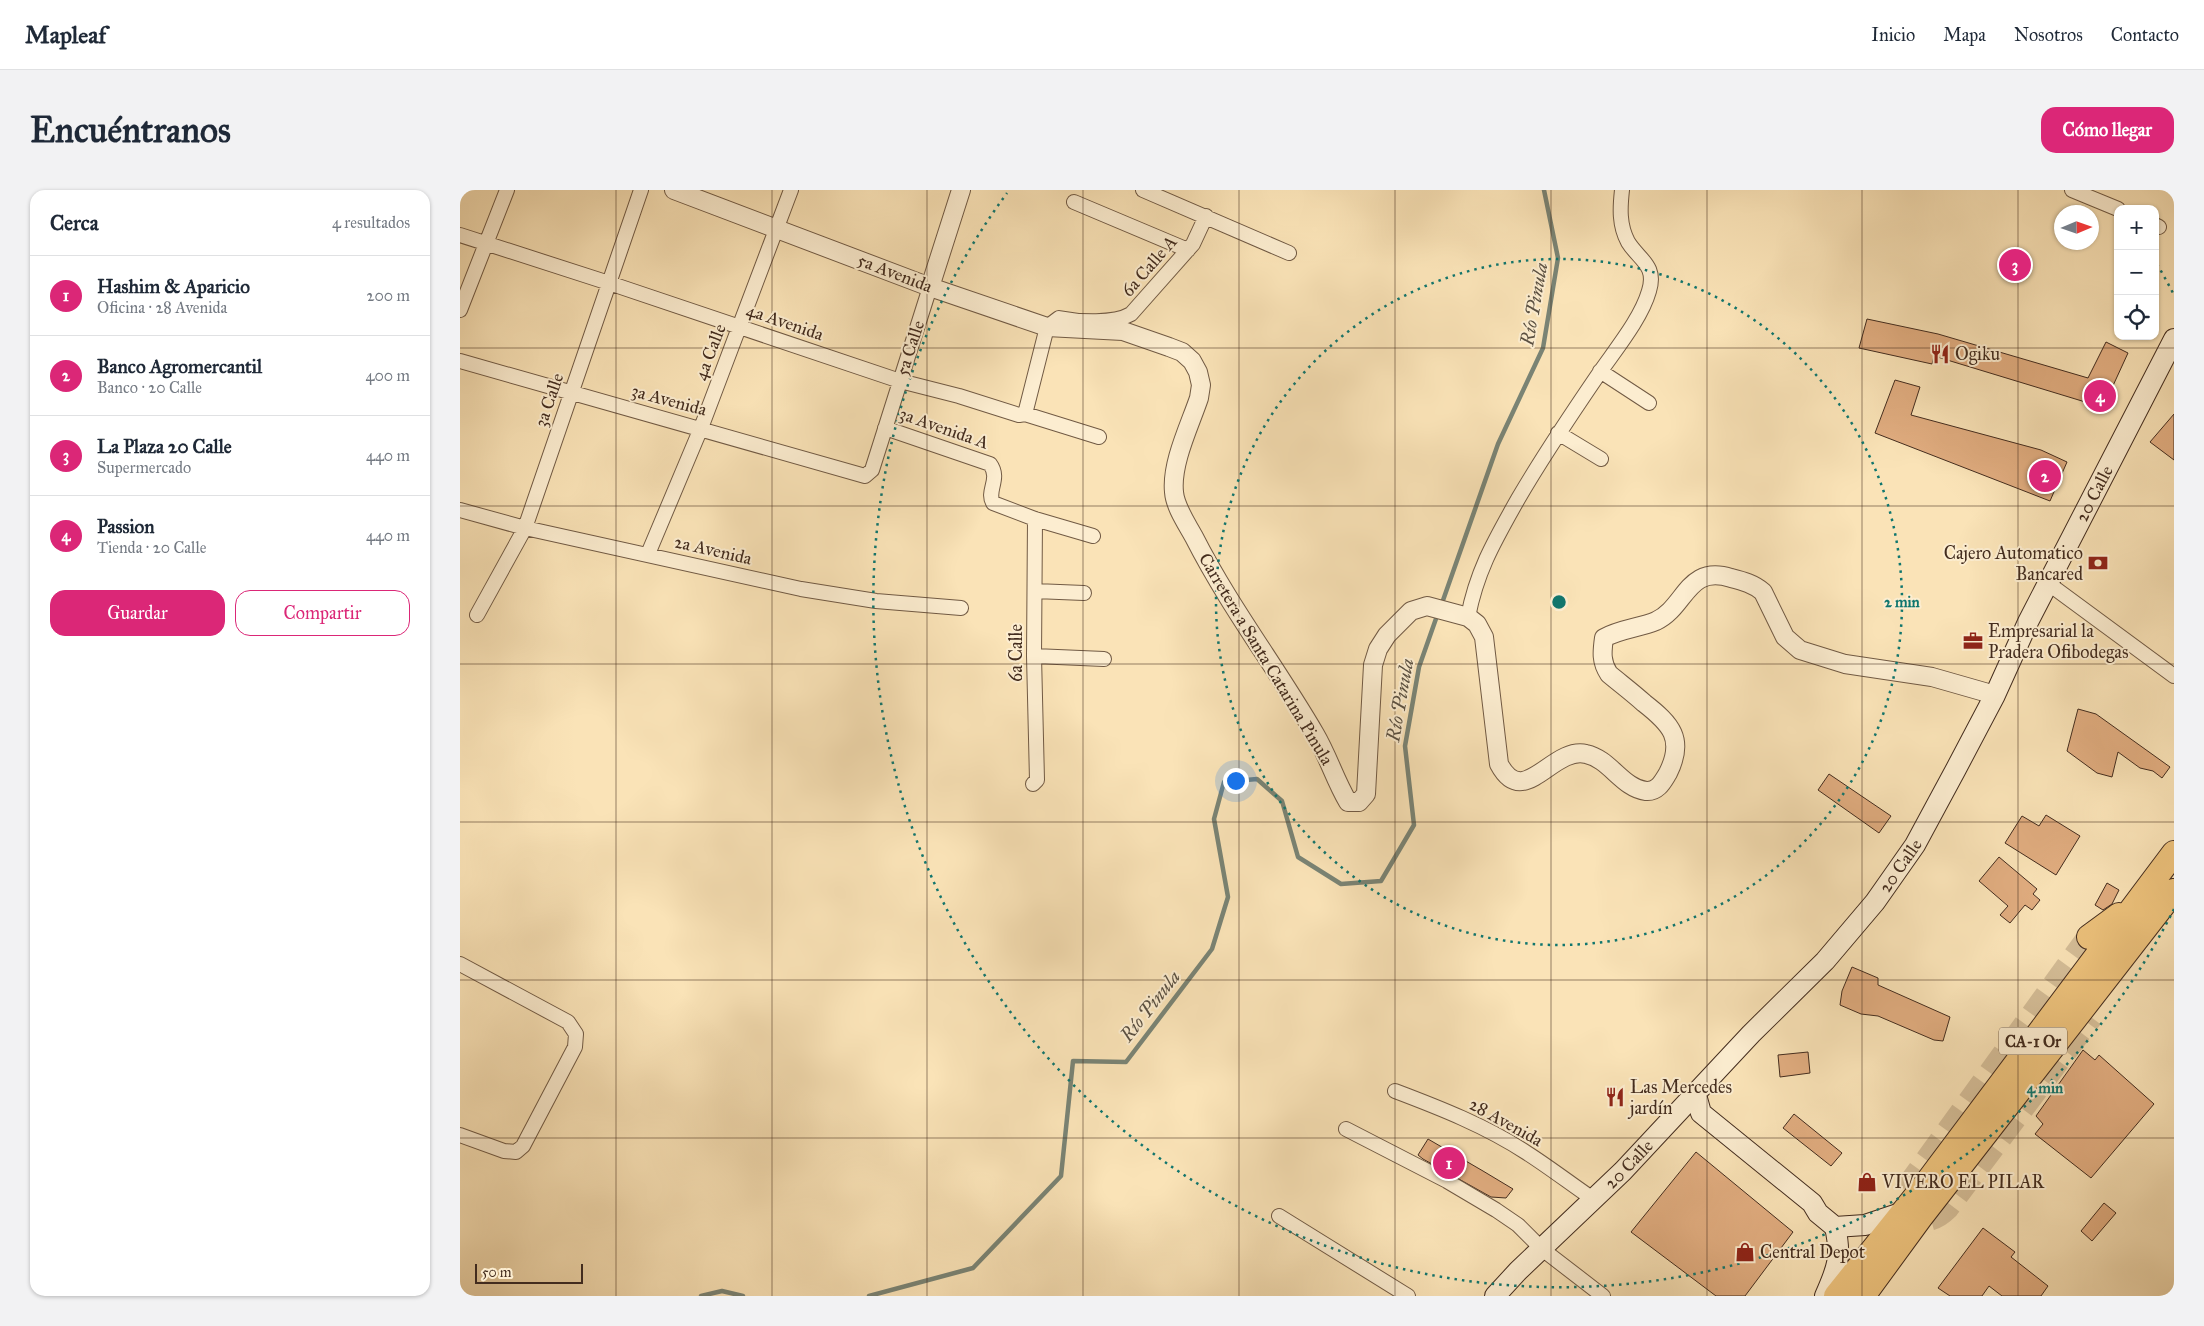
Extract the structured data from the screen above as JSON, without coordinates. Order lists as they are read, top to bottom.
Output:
{
  "streets": {
    "highway": ["CA-1 Or"],
    "main road": ["20 Calle"],
    "street": [
      "6a Calle A",
      "5a Avenida",
      "4a Avenida",
      "5a Calle",
      "4a Calle",
      "3a Calle",
      "3a Avenida",
      "3a Avenida A",
      "2a Avenida",
      "6a Calle",
      "Carretera a Santa Catarina Pinula",
      "28 Avenida"
    ]
  },
  "crossings": [
    ["6a Calle A", "5a Avenida"],
    ["5a Avenida", "5a Calle"],
    ["5a Avenida", "4a Calle"],
    ["5a Avenida", "Carretera a Santa Catarina Pinula"],
    ["4a Avenida", "5a Calle"],
    ["4a Avenida", "4a Calle"],
    ["4a Avenida", "3a Calle"],
    ["5a Calle", "3a Avenida"],
    ["5a Calle", "3a Avenida A"],
    ["4a Calle", "3a Avenida"],
    ["4a Calle", "2a Avenida"],
    ["3a Calle", "3a Avenida"],
    ["3a Calle", "2a Avenida"],
    ["3a Avenida A", "6a Calle"],
    ["20 Calle", "28 Avenida"]
  ],
  "water": ["Río Pinula"],
  "places": {
    "restaurant": ["Ogiku", "Las Mercedes jardín"],
    "bank": ["Cajero Automatico Bancared"],
    "office": ["Empresarial la Pradera Ofibodegas"],
    "shop": ["VIVERO EL PILAR", "Central Depot"]
  },
  "scale_bar": "50 m",
  "north": "right",
  "page": {
    "header": "Mapleaf",
    "nav": [
      "Inicio",
      "Mapa",
      "Nosotros",
      "Contacto"
    ],
    "buttons": [
      "Cómo llegar",
      ["Guardar", "Compartir"]
    ],
    "title": "Encuéntranos",
    "heading": ["Cerca", "4 resultados"],
    "map_buttons": ["+", "−"],
    "pins": [
      "3",
      "4",
      "2",
      "1"
    ],
    "list": [
      {
        "mark": "1",
        "name": "Hashim & Aparicio",
        "note": "Oficina · 28 Avenida",
        "value": "200 m"
      },
      {
        "mark": "2",
        "name": "Banco Agromercantil",
        "note": "Banco · 20 Calle",
        "value": "400 m"
      },
      {
        "mark": "3",
        "name": "La Plaza 20 Calle",
        "note": "Supermercado",
        "value": "440 m"
      },
      {
        "mark": "4",
        "name": "Passion",
        "note": "Tienda · 20 Calle",
        "value": "440 m"
      }
    ],
    "scale": "50 m"
  },
  "rings": ["2 min", "4 min"]
}
